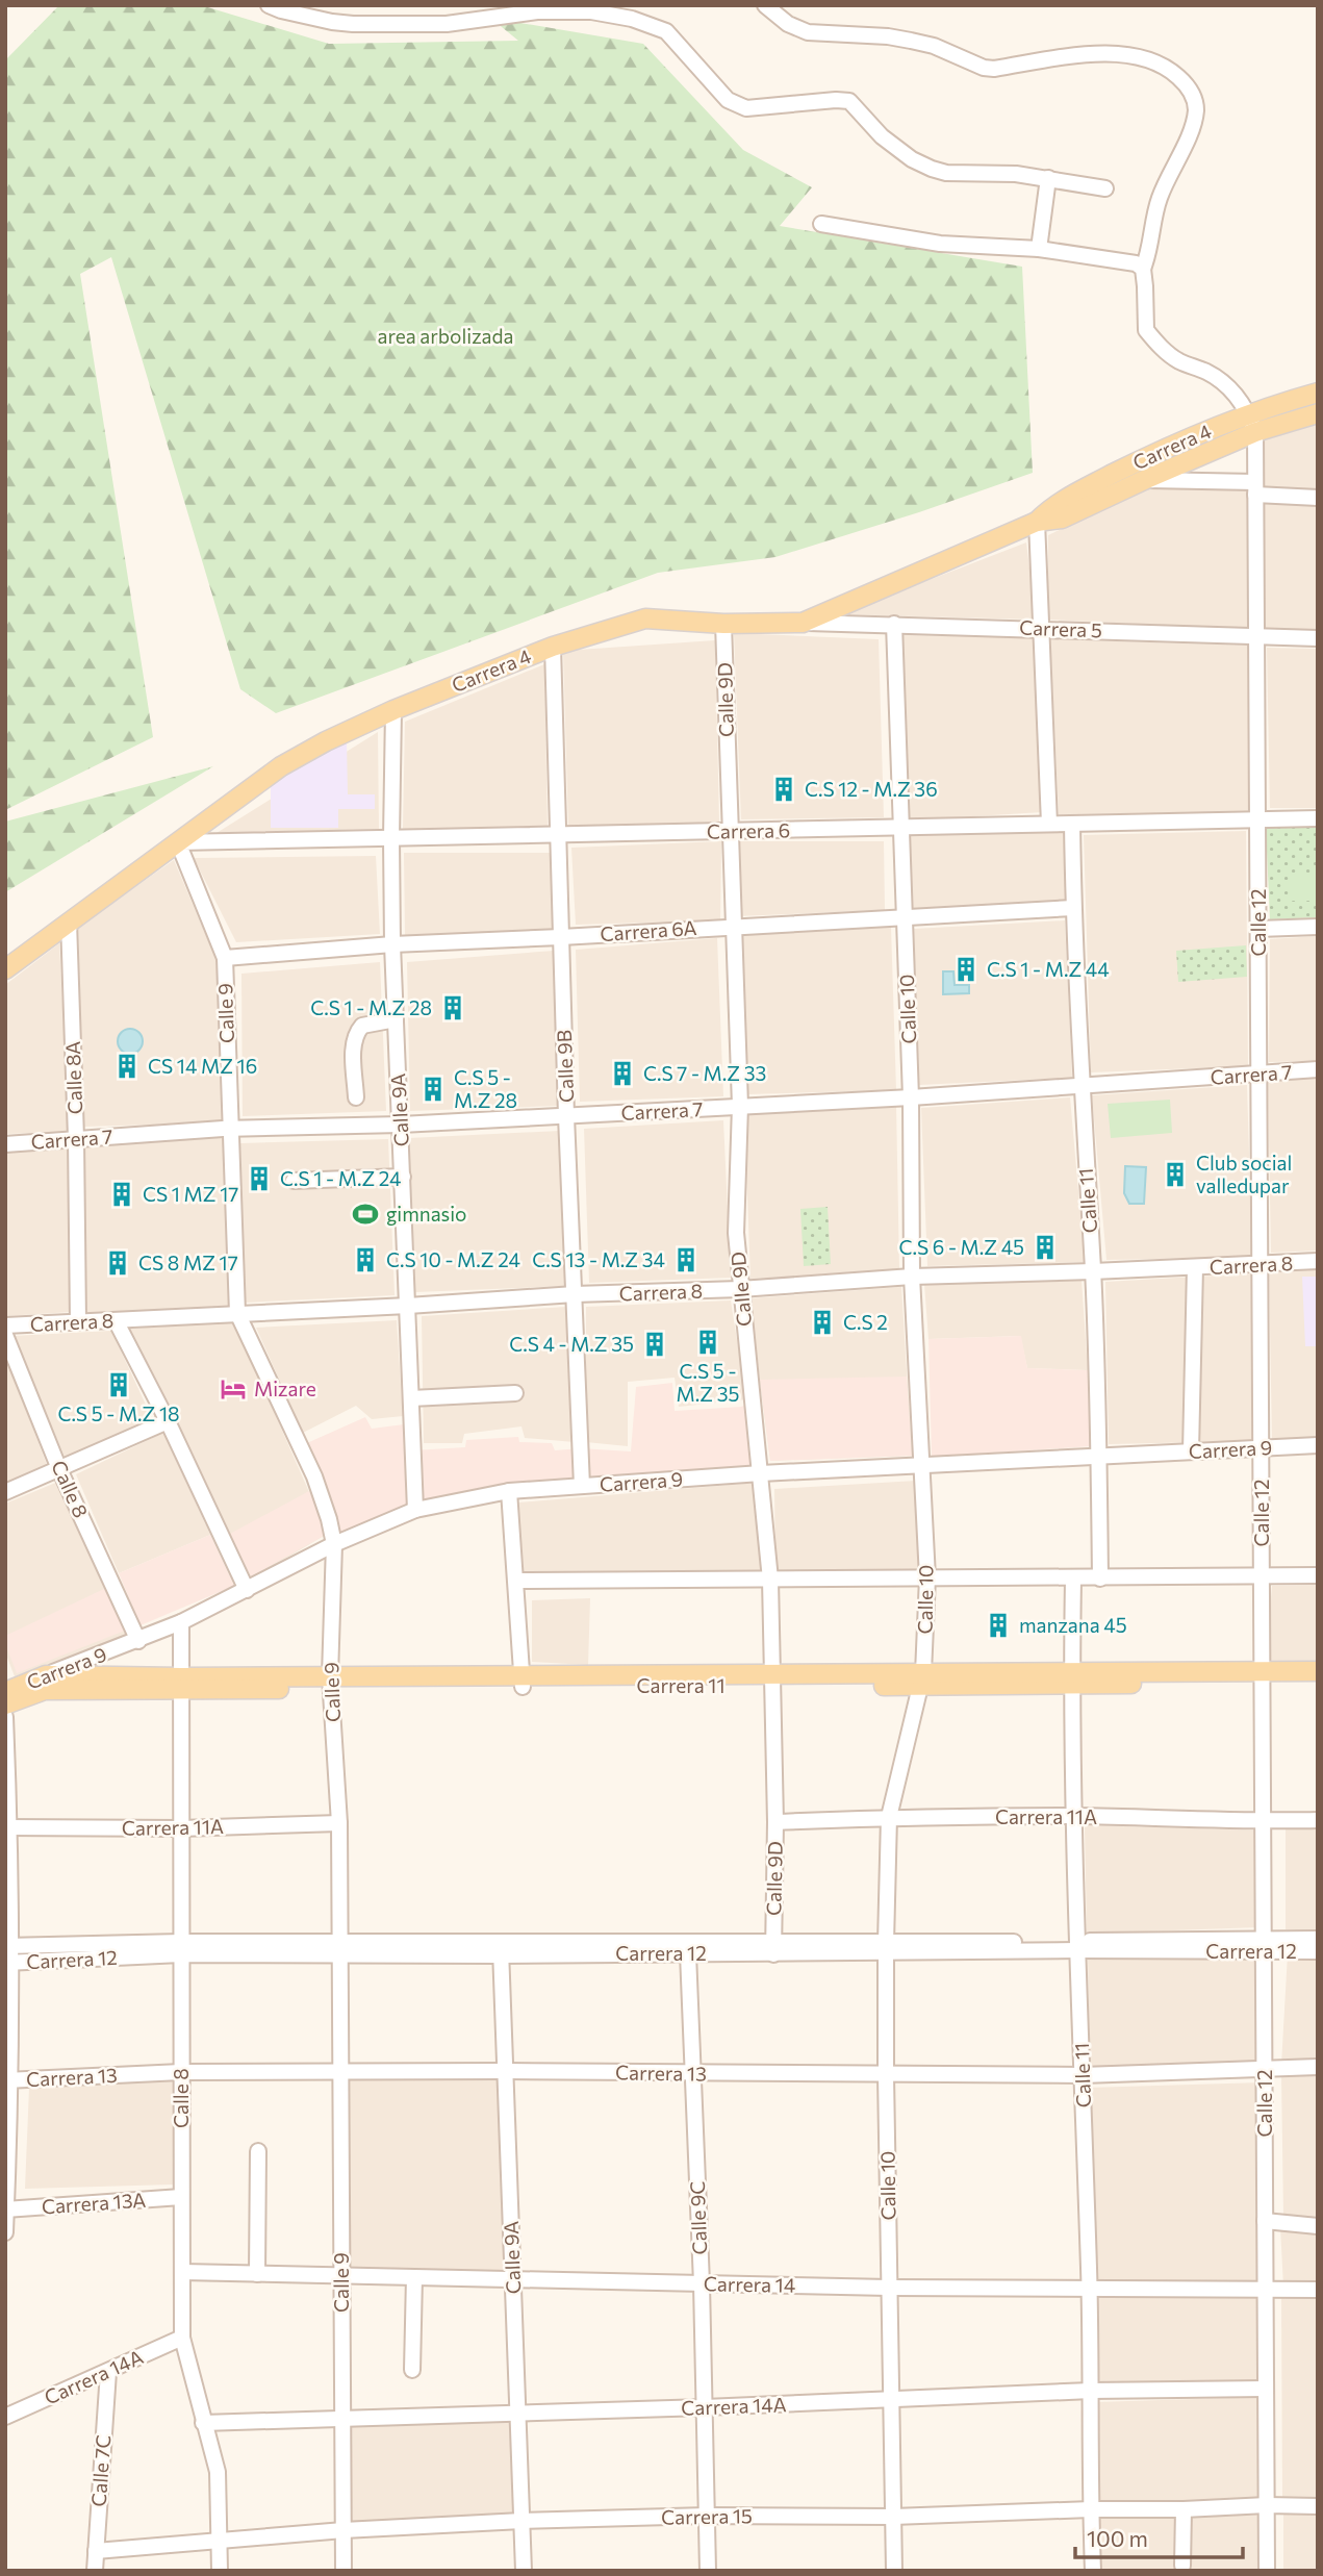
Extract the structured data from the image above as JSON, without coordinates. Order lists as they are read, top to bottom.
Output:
{
  "streets": {
    "main road": ["Carrera 4", "Carrera 9", "Carrera 11"],
    "street": [
      "Carrera 5",
      "Calle 9D",
      "Carrera 6",
      "Calle 12",
      "Carrera 6A",
      "Calle 10",
      "Calle 9",
      "Calle 9B",
      "Carrera 7",
      "Calle 8A",
      "Calle 9A",
      "Calle 11",
      "Carrera 8",
      "Calle 8",
      "Carrera 11A",
      "Carrera 12",
      "Carrera 13",
      "Carrera 13A",
      "Calle 9C",
      "Carrera 14",
      "Carrera 14A",
      "Calle 7C",
      "Carrera 15"
    ]
  },
  "crossings": [
    ["Carrera 4", "Carrera 5"],
    ["Carrera 4", "Calle 9D"],
    ["Carrera 4", "Carrera 6"],
    ["Carrera 4", "Calle 12"],
    ["Carrera 4", "Calle 9"],
    ["Carrera 4", "Calle 9B"],
    ["Carrera 4", "Calle 8A"],
    ["Carrera 4", "Calle 9A"],
    ["Carrera 5", "Calle 12"],
    ["Carrera 5", "Calle 10"],
    ["Calle 9D", "Carrera 6"],
    ["Calle 9D", "Carrera 6A"],
    ["Calle 9D", "Carrera 7"],
    ["Calle 9D", "Carrera 8"],
    ["Calle 9D", "Carrera 9"],
    ["Calle 9D", "Carrera 11"],
    ["Calle 9D", "Carrera 11A"],
    ["Calle 9D", "Carrera 12"],
    ["Carrera 6", "Calle 12"],
    ["Carrera 6", "Calle 10"],
    ["Carrera 6", "Calle 9"],
    ["Carrera 6", "Calle 9B"],
    ["Carrera 6", "Calle 9A"],
    ["Carrera 6", "Calle 11"],
    ["Calle 12", "Carrera 7"],
    ["Calle 12", "Carrera 8"],
    ["Calle 12", "Carrera 9"],
    ["Calle 12", "Carrera 11"],
    ["Calle 12", "Carrera 11A"],
    ["Calle 12", "Carrera 12"],
    ["Calle 12", "Carrera 13"],
    ["Calle 12", "Carrera 14"],
    ["Calle 12", "Carrera 14A"],
    ["Calle 12", "Carrera 15"],
    ["Carrera 6A", "Calle 10"],
    ["Carrera 6A", "Calle 9"],
    ["Carrera 6A", "Calle 9B"],
    ["Carrera 6A", "Calle 9A"],
    ["Carrera 6A", "Calle 11"],
    ["Calle 10", "Carrera 7"],
    ["Calle 10", "Carrera 8"],
    ["Calle 10", "Carrera 9"],
    ["Calle 10", "Carrera 11"],
    ["Calle 10", "Carrera 11A"],
    ["Calle 10", "Carrera 12"],
    ["Calle 10", "Carrera 13"],
    ["Calle 10", "Carrera 14"],
    ["Calle 10", "Carrera 14A"],
    ["Calle 10", "Carrera 15"],
    ["Calle 9", "Carrera 7"],
    ["Calle 9", "Carrera 8"],
    ["Calle 9", "Carrera 9"],
    ["Calle 9", "Carrera 11"],
    ["Calle 9", "Carrera 11A"],
    ["Calle 9", "Carrera 12"],
    ["Calle 9", "Carrera 13"],
    ["Calle 9", "Carrera 14"],
    ["Calle 9", "Carrera 14A"],
    ["Calle 9", "Carrera 15"],
    ["Calle 9B", "Carrera 7"],
    ["Calle 9B", "Carrera 8"],
    ["Calle 9B", "Carrera 9"],
    ["Carrera 7", "Calle 8A"],
    ["Carrera 7", "Calle 9A"],
    ["Carrera 7", "Calle 11"],
    ["Calle 8A", "Carrera 8"],
    ["Calle 9A", "Carrera 8"],
    ["Calle 9A", "Carrera 9"],
    ["Calle 9A", "Carrera 12"],
    ["Calle 9A", "Carrera 13"],
    ["Calle 9A", "Carrera 14"],
    ["Calle 9A", "Carrera 14A"],
    ["Calle 9A", "Carrera 15"],
    ["Calle 11", "Carrera 8"],
    ["Calle 11", "Carrera 9"],
    ["Calle 11", "Carrera 11"],
    ["Calle 11", "Carrera 11A"],
    ["Calle 11", "Carrera 12"],
    ["Calle 11", "Carrera 13"],
    ["Calle 11", "Carrera 14"],
    ["Calle 11", "Carrera 14A"],
    ["Calle 11", "Carrera 15"],
    ["Carrera 9", "Calle 8"],
    ["Carrera 9", "Carrera 11"],
    ["Calle 8", "Carrera 11"],
    ["Calle 8", "Carrera 11A"],
    ["Calle 8", "Carrera 12"],
    ["Calle 8", "Carrera 13"],
    ["Calle 8", "Carrera 13A"],
    ["Calle 8", "Carrera 14"],
    ["Calle 8", "Carrera 14A"],
    ["Calle 8", "Carrera 15"],
    ["Carrera 12", "Calle 9C"],
    ["Carrera 13", "Calle 9C"],
    ["Calle 9C", "Carrera 14"],
    ["Calle 9C", "Carrera 14A"],
    ["Calle 9C", "Carrera 15"],
    ["Carrera 14A", "Calle 7C"],
    ["Calle 7C", "Carrera 15"]
  ],
  "parks": ["area arbolizada"],
  "places": {
    "building": [
      "C.S 12 - M.Z 36",
      "C.S 1 - M.Z 44",
      "C.S 1 - M.Z 28",
      "CS 14 MZ 16",
      "C.S 7 - M.Z 33",
      "C.S 5 - M.Z 28",
      "Club social valledupar",
      "C.S 1 - M.Z 24",
      "CS 1 MZ 17",
      "C.S 6 - M.Z 45",
      "C.S 10 - M.Z 24",
      "C.S 13 - M.Z 34",
      "CS 8 MZ 17",
      "C.S 2",
      "C.S 5 - M.Z 35",
      "C.S 4 - M.Z 35",
      "C.S 5 - M.Z 18",
      "manzana 45"
    ],
    "sports": ["gimnasio"],
    "hotel": ["Mizare"]
  },
  "scale_bar": "100 m"
}
